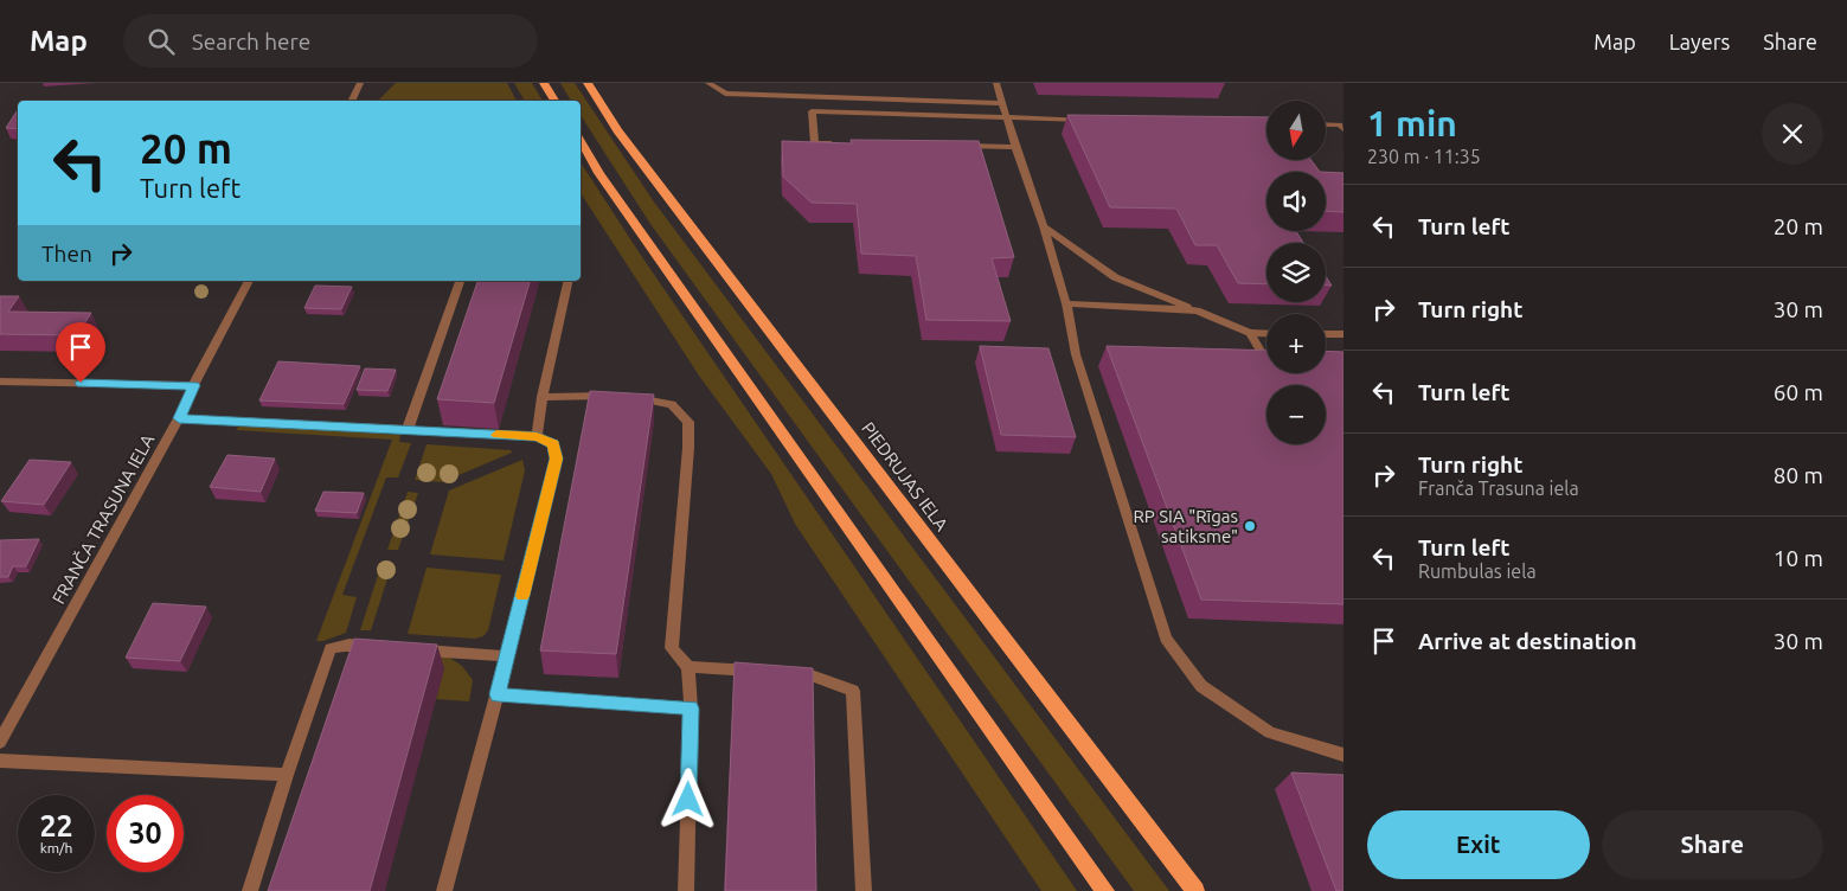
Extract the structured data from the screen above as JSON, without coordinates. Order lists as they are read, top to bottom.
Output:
{
  "streets": {
    "main road": ["PIEDRUJAS IELA"],
    "street": ["FRANČA TRASUNA IELA"]
  },
  "places": ["RP SIA \"Rīgas satiksme\""],
  "north": "bottom",
  "page": {
    "header": "Map",
    "search": "Search here",
    "nav": ["Map", "Layers", "Share"],
    "heading": ["1 min", "230 m · 11:35"],
    "map_buttons": ["+", "−"],
    "turn": ["20 m", "Turn left"],
    "list": [
      {
        "name": "Turn left",
        "value": "20 m"
      },
      {
        "name": "Turn right",
        "value": "30 m"
      },
      {
        "name": "Turn left",
        "value": "60 m"
      },
      {
        "name": "Turn right",
        "note": "Franča Trasuna iela",
        "value": "80 m"
      },
      {
        "name": "Turn left",
        "note": "Rumbulas iela",
        "value": "10 m"
      },
      {
        "name": "Arrive at destination",
        "value": "30 m"
      }
    ],
    "then": "Then",
    "speed": "22 km/h",
    "limit": "30",
    "buttons": ["Exit", "Share"]
  }
}
